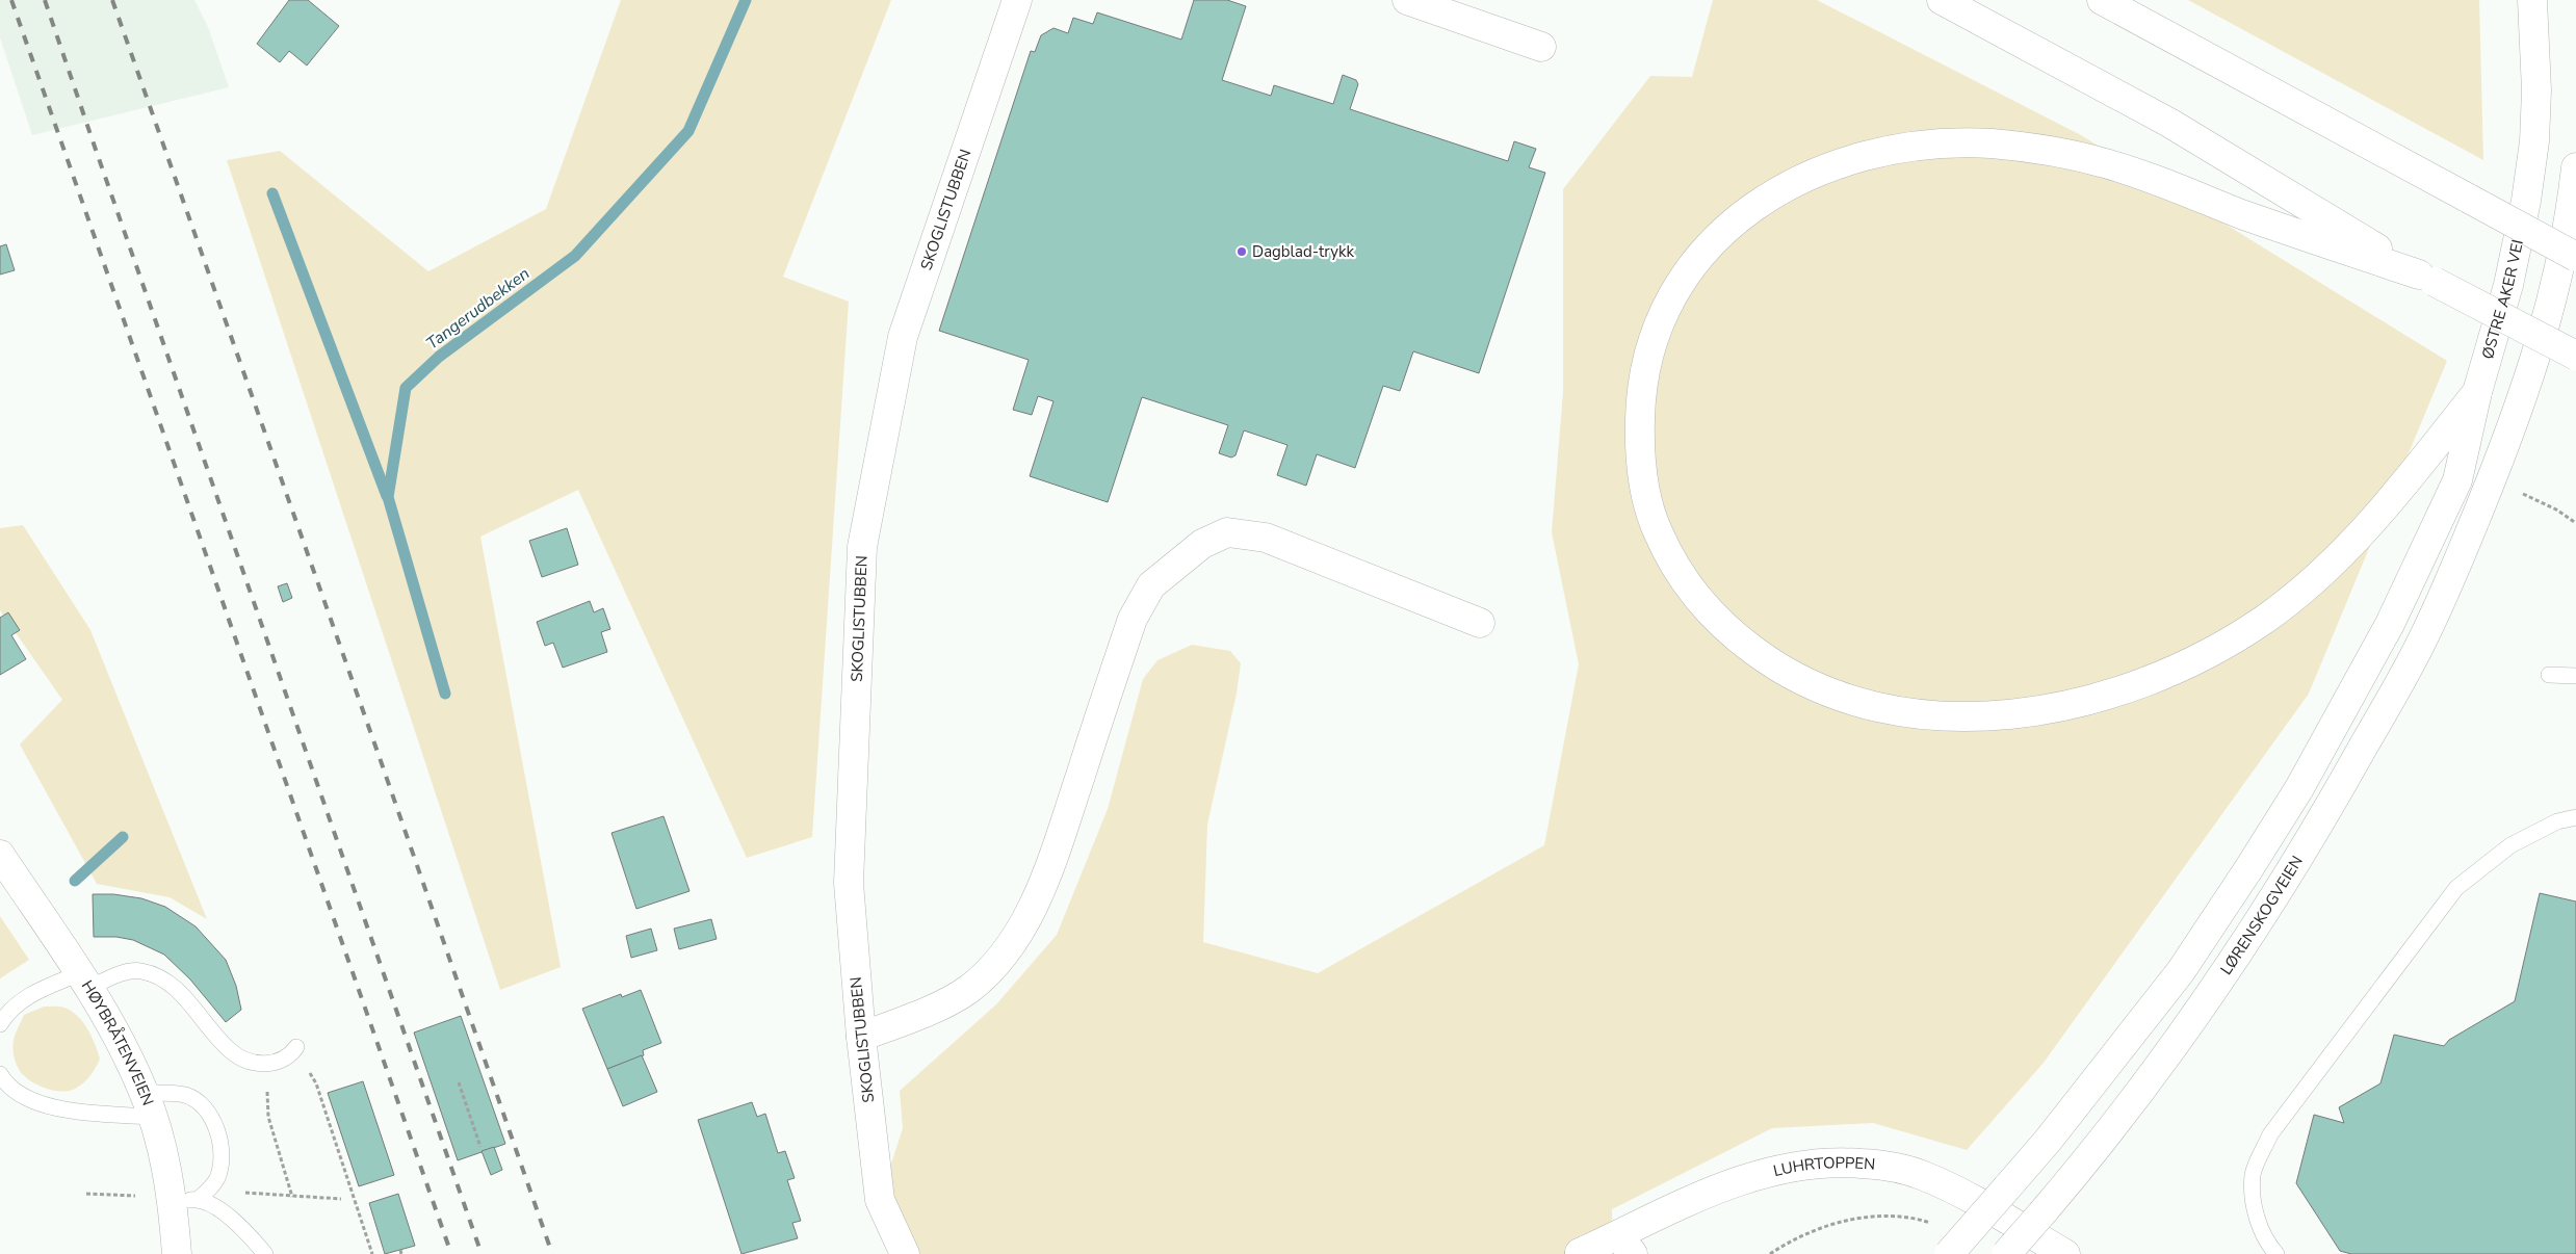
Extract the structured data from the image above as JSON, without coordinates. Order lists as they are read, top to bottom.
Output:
{
  "streets": {
    "main road": [
      "SKOGLISTUBBEN",
      "ØSTRE AKER VEI",
      "LØRENSKOGVEIEN",
      "HØYBRÅTENVEIEN",
      "LUHRTOPPEN"
    ]
  },
  "water": ["Tangerudbekken"],
  "places": ["Dagblad-trykk"]
}
